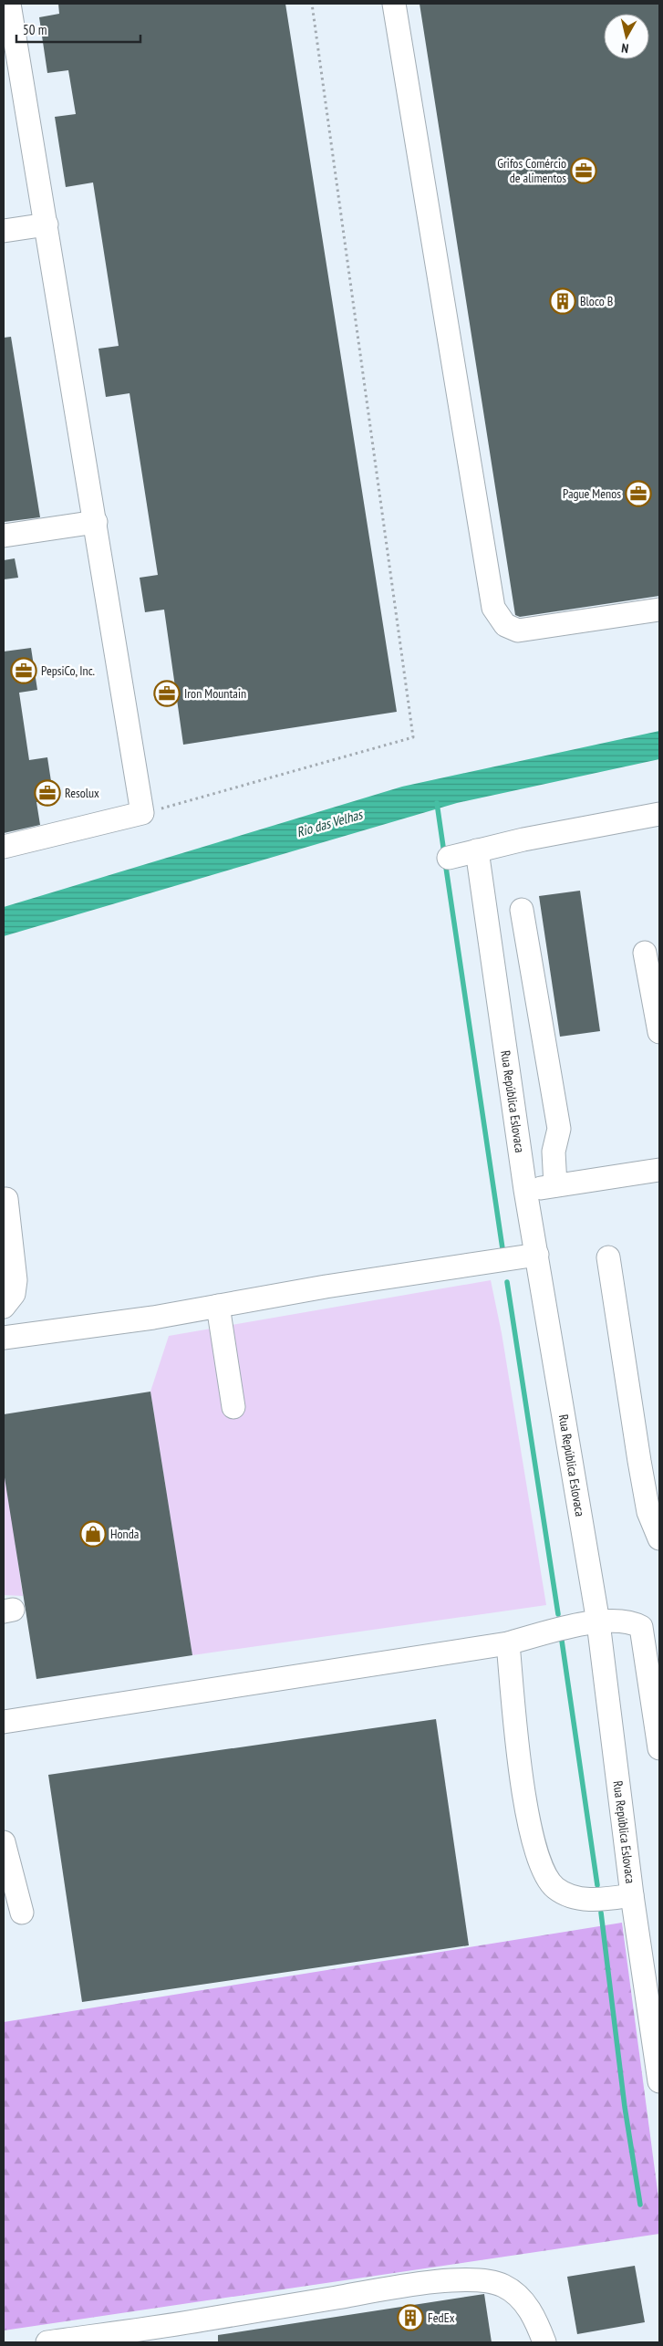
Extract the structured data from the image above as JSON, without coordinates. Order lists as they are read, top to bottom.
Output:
{
  "streets": {
    "lane": ["Rua República Eslovaca"]
  },
  "water": ["Rio das Velhas"],
  "places": {
    "office": [
      "Grifos Comércio de alimentos",
      "Pague Menos",
      "PepsiCo, Inc.",
      "Iron Mountain",
      "Resolux"
    ],
    "building": ["Bloco B", "FedEx"],
    "shop": ["Honda"]
  },
  "scale_bar": "50 m",
  "north": "bottom"
}
